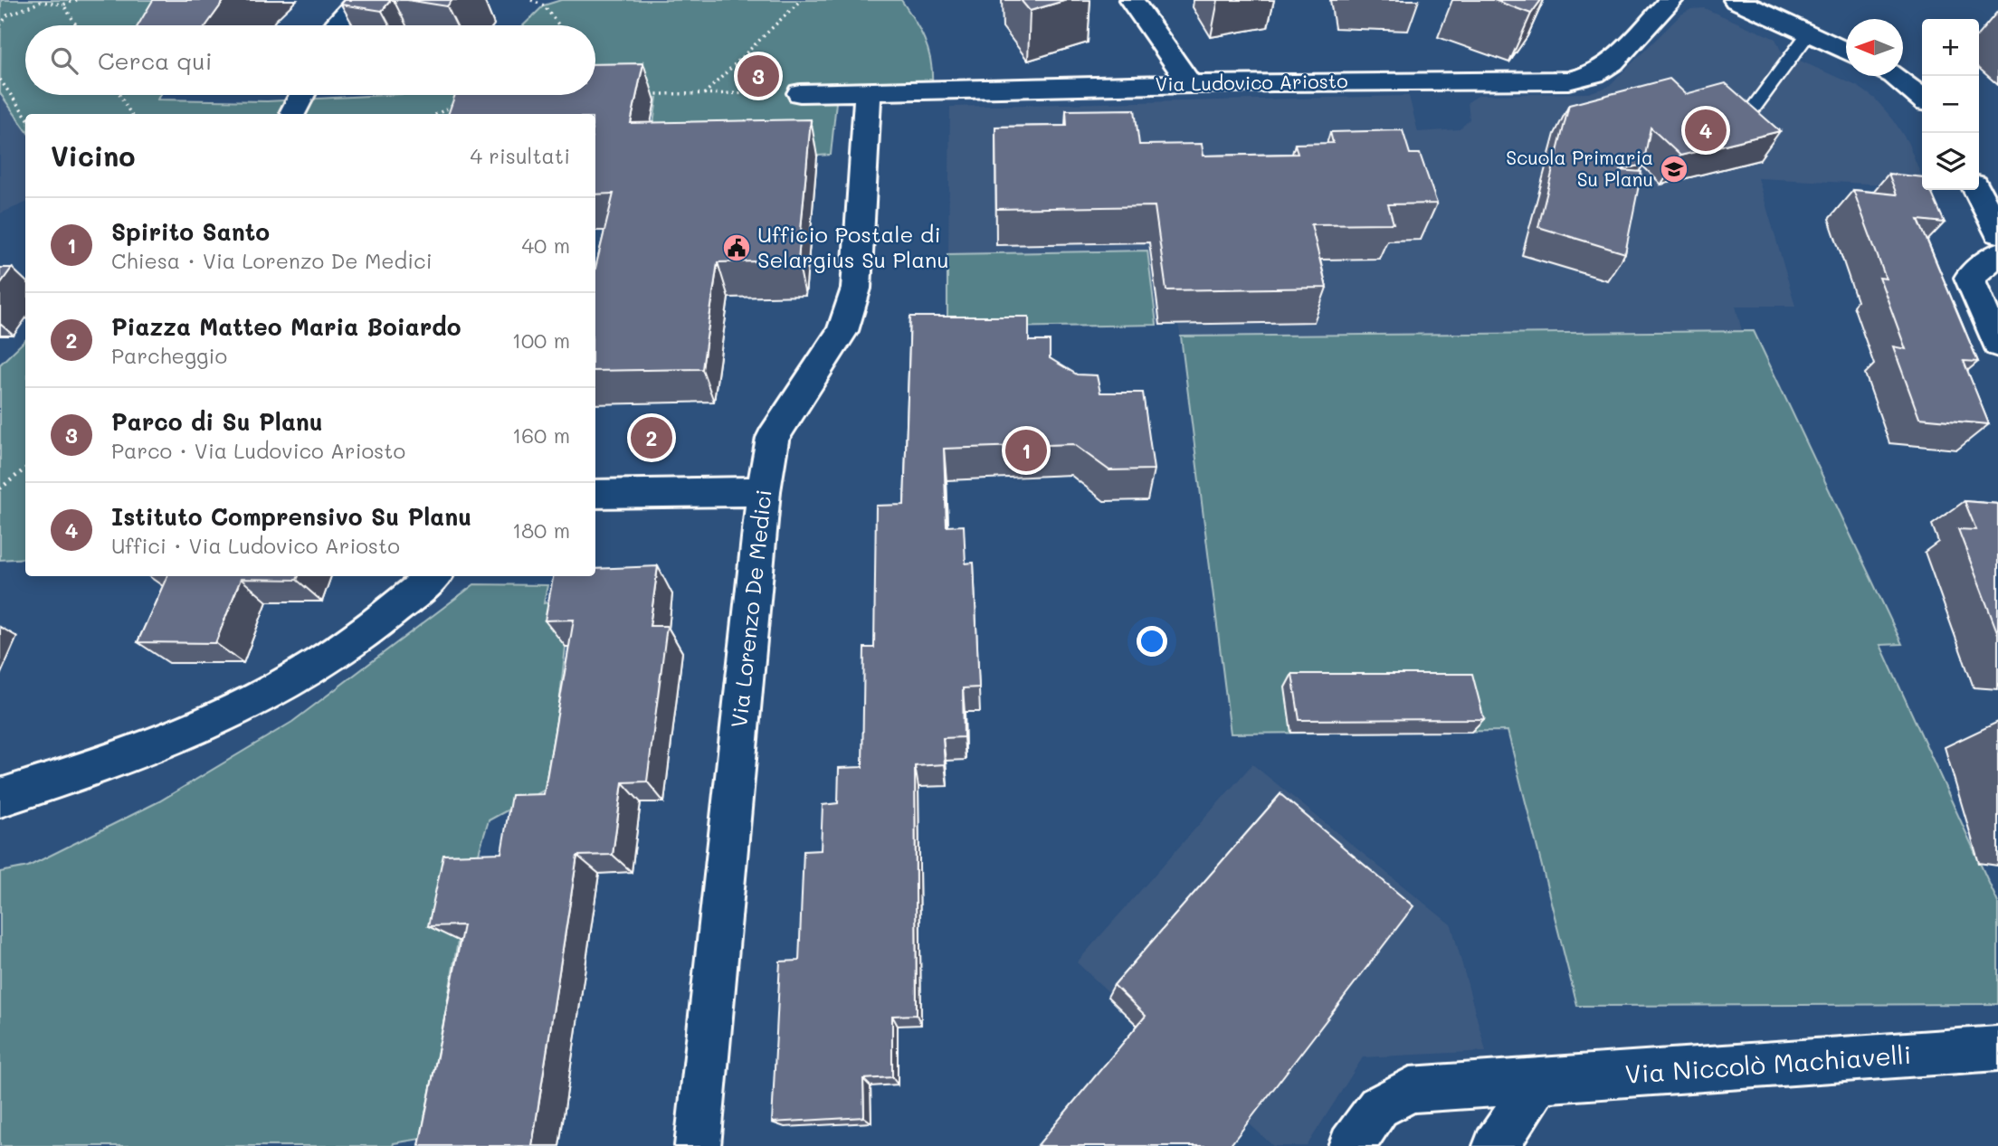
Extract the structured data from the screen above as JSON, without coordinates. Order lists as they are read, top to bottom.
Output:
{
  "streets": {
    "street": ["Via Ludovico Ariosto", "Via Lorenzo De Medici", "Via Niccolò Machiavelli"]
  },
  "crossings": [
    ["Via Ludovico Ariosto", "Via Lorenzo De Medici"]
  ],
  "places": {
    "school or university": ["Scuola Primaria Su Planu"],
    "public building": ["Ufficio Postale di Selargius Su Planu"]
  },
  "north": "left",
  "page": {
    "map_buttons": ["+", "−"],
    "search": "Cerca qui",
    "pins": [
      "3",
      "4",
      "2",
      "1"
    ],
    "heading": ["Vicino", "4 risultati"],
    "list": [
      {
        "mark": "1",
        "name": "Spirito Santo",
        "note": "Chiesa · Via Lorenzo De Medici",
        "value": "40 m"
      },
      {
        "mark": "2",
        "name": "Piazza Matteo Maria Boiardo",
        "note": "Parcheggio",
        "value": "100 m"
      },
      {
        "mark": "3",
        "name": "Parco di Su Planu",
        "note": "Parco · Via Ludovico Ariosto",
        "value": "160 m"
      },
      {
        "mark": "4",
        "name": "Istituto Comprensivo Su Planu",
        "note": "Uffici · Via Ludovico Ariosto",
        "value": "180 m"
      }
    ]
  }
}
